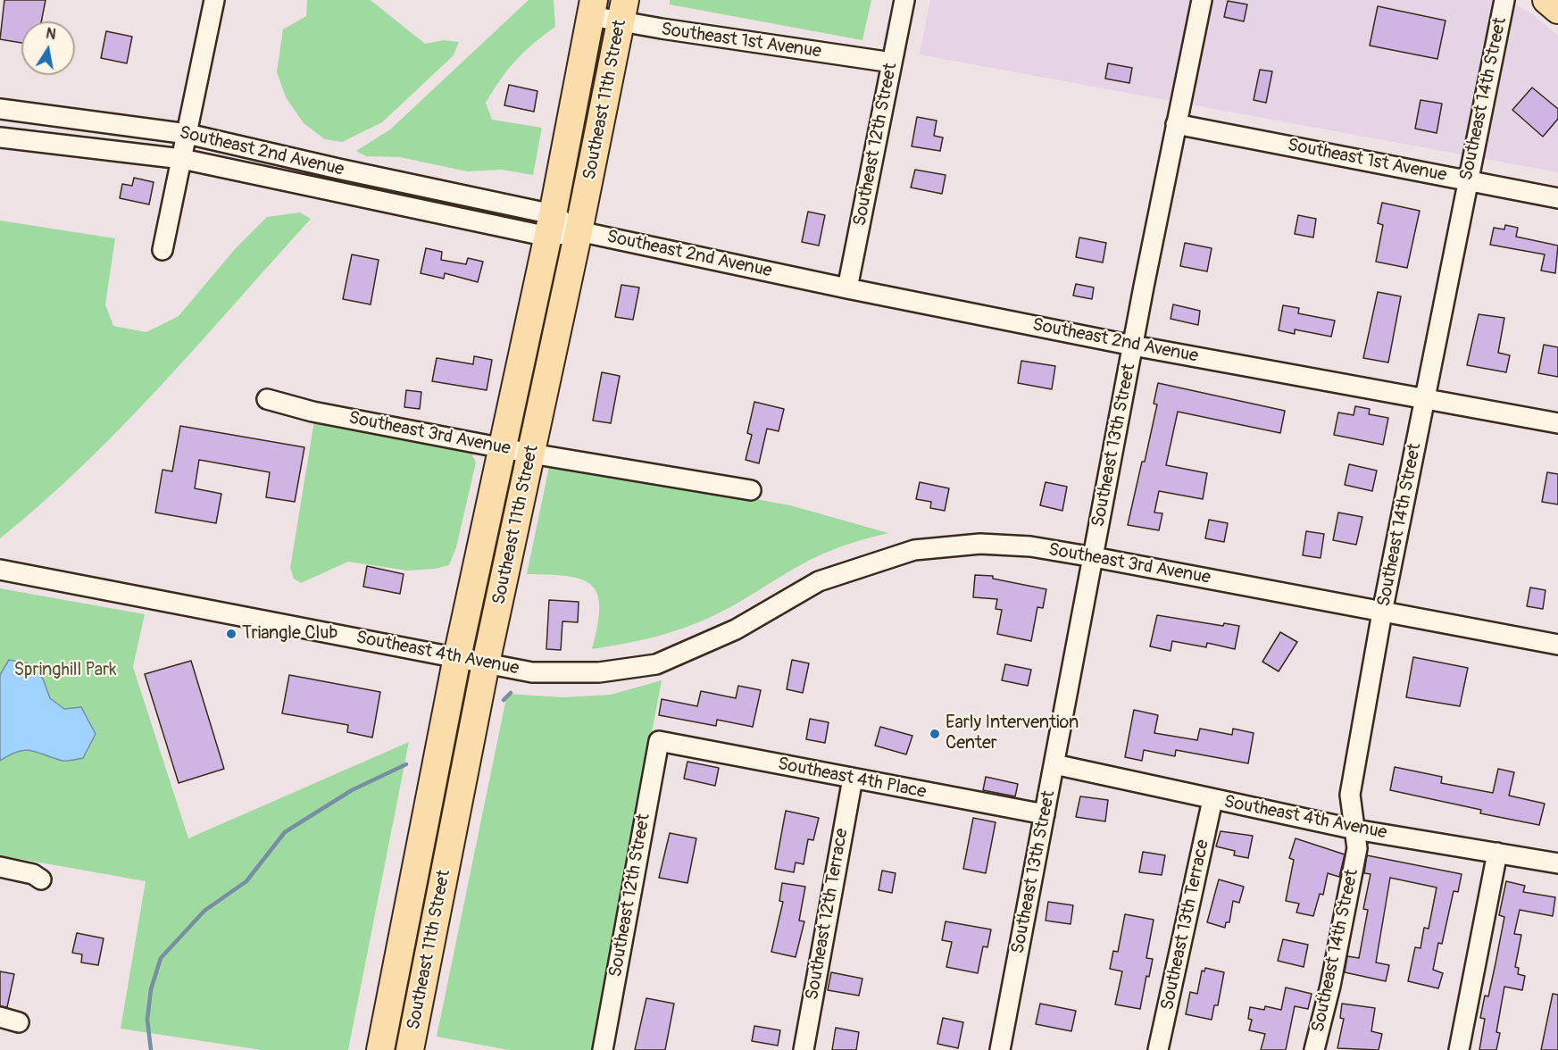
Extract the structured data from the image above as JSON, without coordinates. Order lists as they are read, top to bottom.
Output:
{
  "streets": {
    "highway": ["Southeast 11th Street"],
    "street": [
      "Southeast 1st Avenue",
      "Southeast 14th Street",
      "Southeast 12th Street",
      "Southeast 2nd Avenue",
      "Southeast 3rd Avenue",
      "Southeast 13th Street",
      "Southeast 4th Avenue",
      "Southeast 4th Place",
      "Southeast 12th Terrace",
      "Southeast 13th Terrace"
    ]
  },
  "crossings": [
    ["Southeast 1st Avenue", "Southeast 14th Street"],
    ["Southeast 1st Avenue", "Southeast 11th Street"],
    ["Southeast 1st Avenue", "Southeast 12th Street"],
    ["Southeast 1st Avenue", "Southeast 13th Street"],
    ["Southeast 14th Street", "Southeast 2nd Avenue"],
    ["Southeast 14th Street", "Southeast 3rd Avenue"],
    ["Southeast 14th Street", "Southeast 4th Avenue"],
    ["Southeast 11th Street", "Southeast 2nd Avenue"],
    ["Southeast 11th Street", "Southeast 3rd Avenue"],
    ["Southeast 11th Street", "Southeast 4th Avenue"],
    ["Southeast 12th Street", "Southeast 2nd Avenue"],
    ["Southeast 12th Street", "Southeast 4th Place"],
    ["Southeast 2nd Avenue", "Southeast 13th Street"],
    ["Southeast 3rd Avenue", "Southeast 13th Street"],
    ["Southeast 3rd Avenue", "Southeast 4th Avenue"],
    ["Southeast 13th Street", "Southeast 4th Avenue"],
    ["Southeast 13th Street", "Southeast 4th Place"],
    ["Southeast 4th Avenue", "Southeast 13th Terrace"],
    ["Southeast 4th Place", "Southeast 12th Terrace"]
  ],
  "parks": ["Springhill Park"],
  "places": ["Triangle Club", "Early Intervention Center"],
  "north": "top"
}
